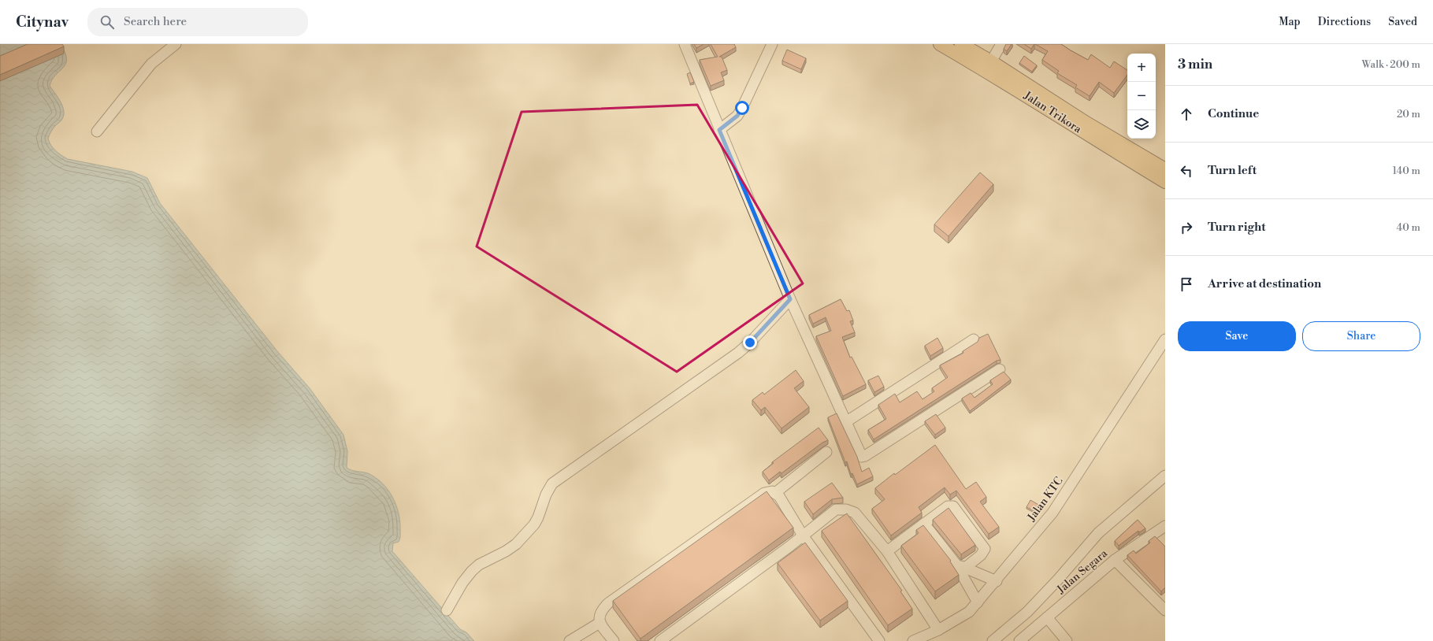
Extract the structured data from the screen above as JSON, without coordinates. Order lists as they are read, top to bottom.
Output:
{
  "streets": {
    "main road": ["Jalan Trikora"],
    "street": ["Jalan KTC", "Jalan Segara"]
  },
  "page": {
    "header": "Citynav",
    "search": "Search here",
    "nav": ["Map", "Directions", "Saved"],
    "heading": ["3 min", "Walk · 200 m"],
    "map_buttons": ["+", "−"],
    "list": [
      ["Continue", "20 m"],
      ["Turn left", "140 m"],
      ["Turn right", "40 m"],
      "Arrive at destination"
    ],
    "buttons": ["Save", "Share"]
  }
}
